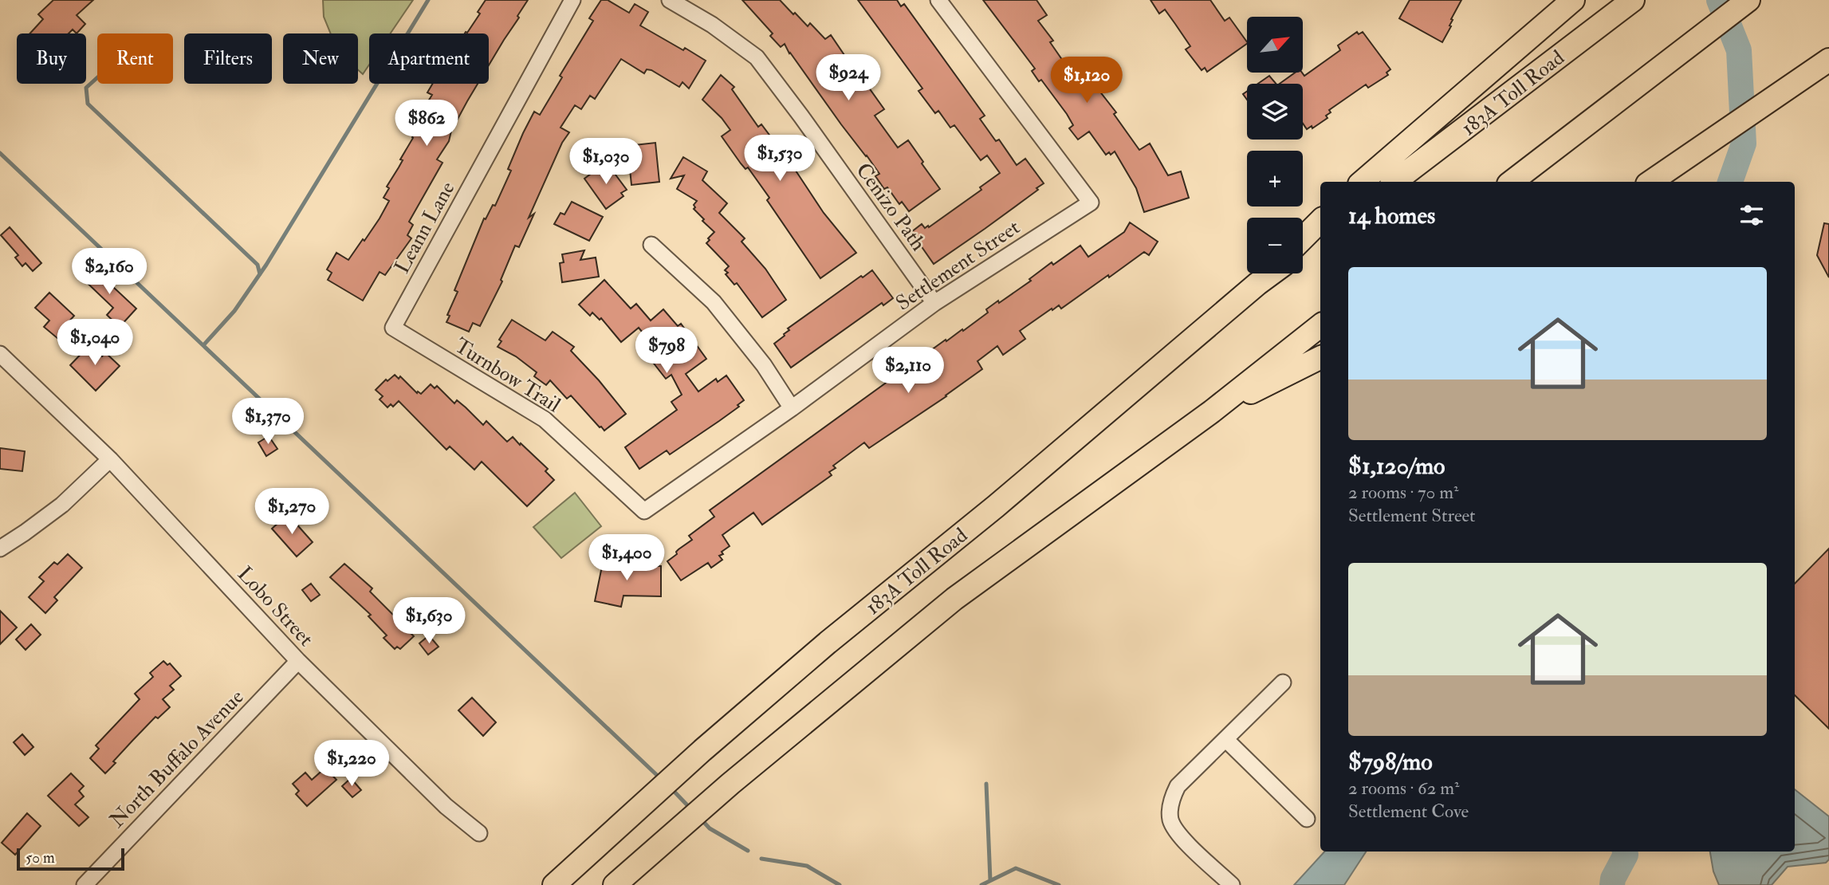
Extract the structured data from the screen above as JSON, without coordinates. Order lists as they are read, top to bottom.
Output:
{
  "streets": {
    "highway": ["183A Toll Road"],
    "street": [
      "Cenizo Path",
      "Leann Lane",
      "Settlement Street",
      "Turnbow Trail",
      "Lobo Street",
      "North Buffalo Avenue"
    ]
  },
  "crossings": [
    ["Cenizo Path", "Settlement Street"],
    ["Leann Lane", "Turnbow Trail"],
    ["Settlement Street", "Turnbow Trail"],
    ["Lobo Street", "North Buffalo Avenue"]
  ],
  "scale_bar": "50 m",
  "north": "top right",
  "page": {
    "map_buttons": ["+", "−"],
    "chip": [
      "Buy",
      "Rent",
      "Filters",
      "New",
      "Apartment"
    ],
    "price": [
      "$924",
      "$1,120",
      "$862",
      "$1,530",
      "$1,030",
      "$2,160",
      "$1,040",
      "$798",
      "$2,110",
      "$1,370",
      "$1,270",
      "$1,400",
      "$1,630",
      "$1,220"
    ],
    "heading": "14 homes",
    "list": [
      {
        "name": "$1,120/mo",
        "note": "2 rooms · 70 m² · Settlement Street"
      },
      {
        "name": "$798/mo",
        "note": "2 rooms · 62 m² · Settlement Cove"
      }
    ],
    "scale": "50 m"
  }
}
